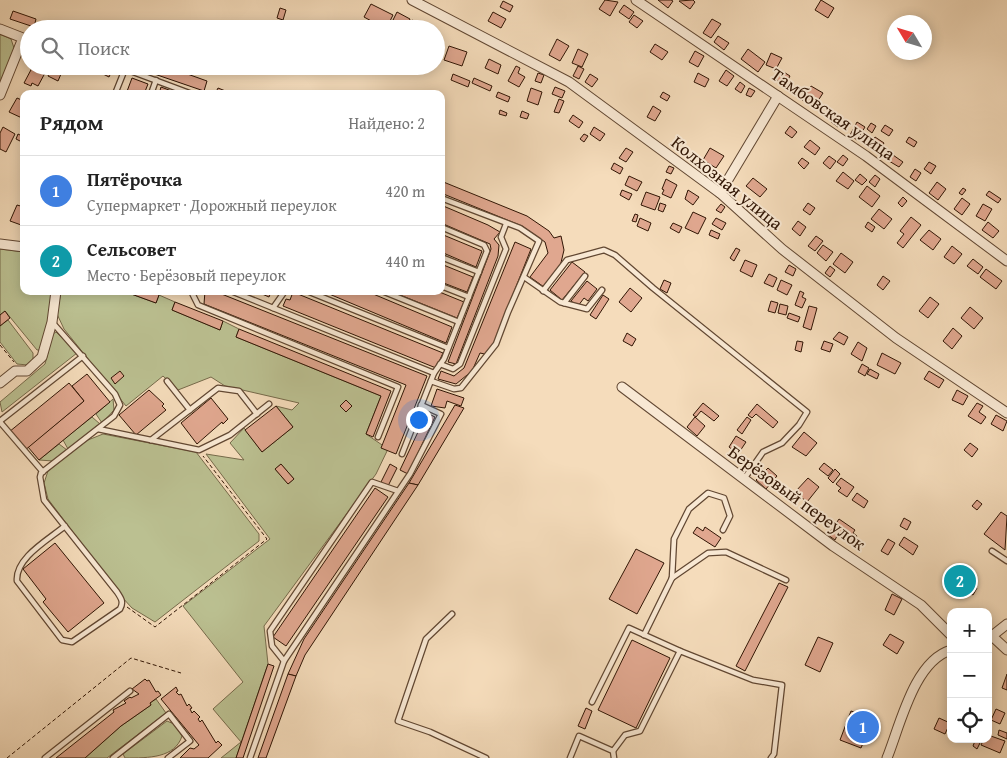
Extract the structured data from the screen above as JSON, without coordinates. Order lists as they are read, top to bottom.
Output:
{
  "streets": {
    "street": ["Тамбовская улица", "Колхозная улица", "Берёзовый переулок"]
  },
  "north": "top left",
  "page": {
    "search": "Поиск",
    "heading": ["Рядом", "Найдено: 2"],
    "list": [
      {
        "mark": "1",
        "name": "Пятёрочка",
        "note": "Супермаркет · Дорожный переулок",
        "value": "420 m"
      },
      {
        "mark": "2",
        "name": "Сельсовет",
        "note": "Место · Берёзовый переулок",
        "value": "440 m"
      }
    ],
    "pins": ["2", "1"],
    "map_buttons": ["+", "−"]
  }
}
